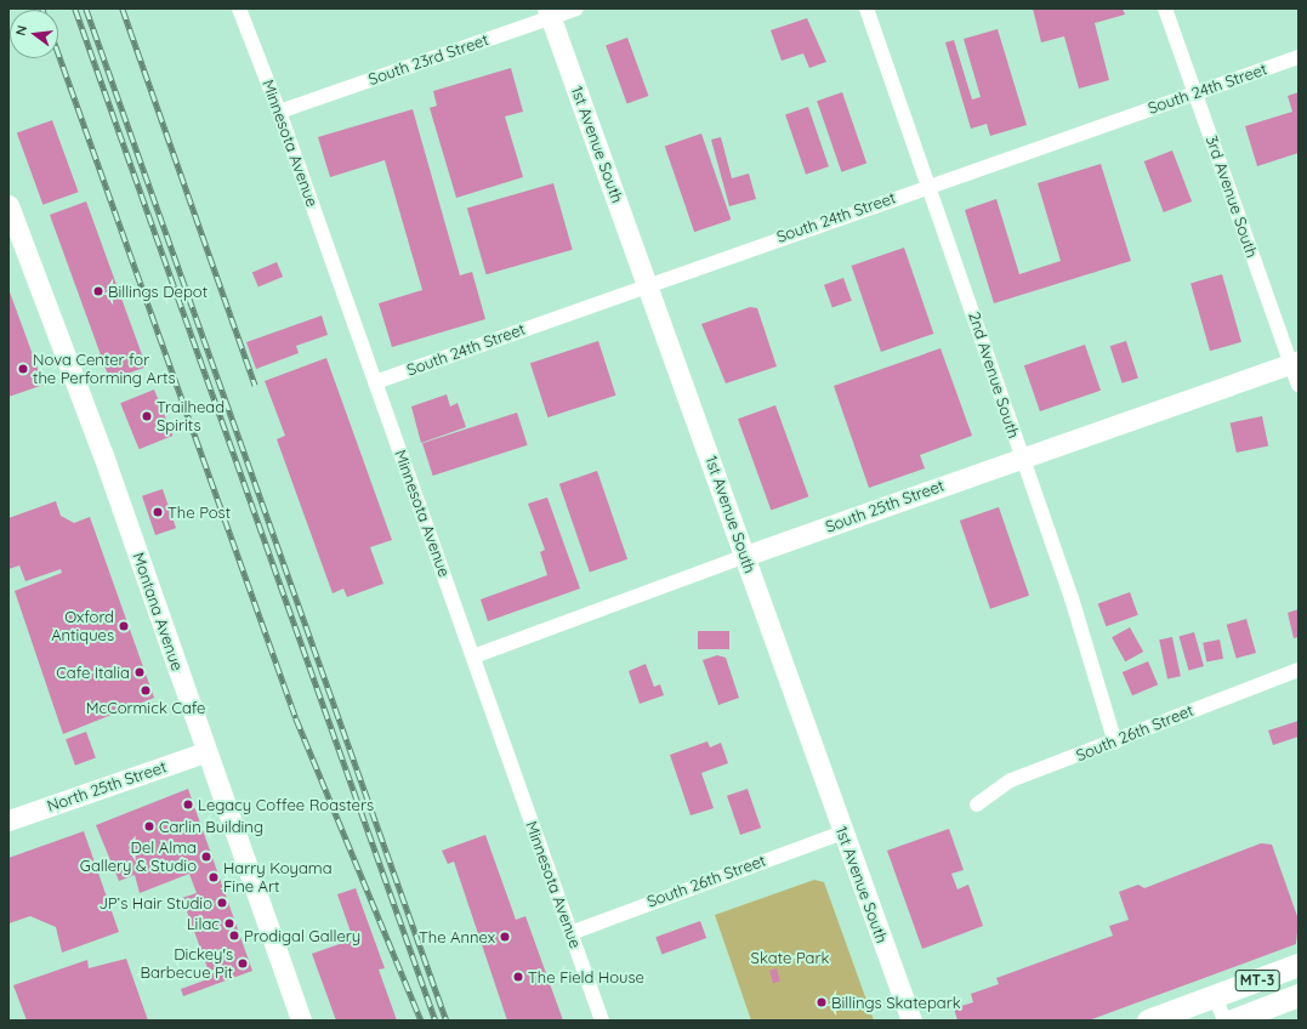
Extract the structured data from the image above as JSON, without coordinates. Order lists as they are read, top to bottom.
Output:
{
  "streets": {
    "main road": ["MT-3"],
    "street": [
      "South 23rd Street",
      "South 24th Street",
      "Minnesota Avenue",
      "1st Avenue South",
      "3rd Avenue South",
      "2nd Avenue South",
      "South 25th Street",
      "Montana Avenue",
      "South 26th Street",
      "North 25th Street"
    ]
  },
  "crossings": [
    ["South 23rd Street", "Minnesota Avenue"],
    ["South 23rd Street", "1st Avenue South"],
    ["South 24th Street", "Minnesota Avenue"],
    ["South 24th Street", "1st Avenue South"],
    ["South 24th Street", "3rd Avenue South"],
    ["South 24th Street", "2nd Avenue South"],
    ["Minnesota Avenue", "South 25th Street"],
    ["Minnesota Avenue", "South 26th Street"],
    ["1st Avenue South", "South 25th Street"],
    ["1st Avenue South", "South 26th Street"],
    ["3rd Avenue South", "South 25th Street"],
    ["2nd Avenue South", "South 25th Street"],
    ["2nd Avenue South", "South 26th Street"],
    ["Montana Avenue", "North 25th Street"]
  ],
  "parks": ["Skate Park"],
  "places": [
    "Billings Depot",
    "Nova Center for the Performing Arts",
    "Trailhead Spirits",
    "The Post",
    "Oxford Antiques",
    "Cafe Italia",
    "McCormick Cafe",
    "Legacy Coffee Roasters",
    "Carlin Building",
    "Del Alma Gallery & Studio",
    "Harry Koyama Fine Art",
    "JP’s Hair Studio",
    "Lilac",
    "Prodigal Gallery",
    "The Annex",
    "Dickey's Barbecue Pit",
    "The Field House",
    "Billings Skatepark"
  ],
  "north": "left"
}
